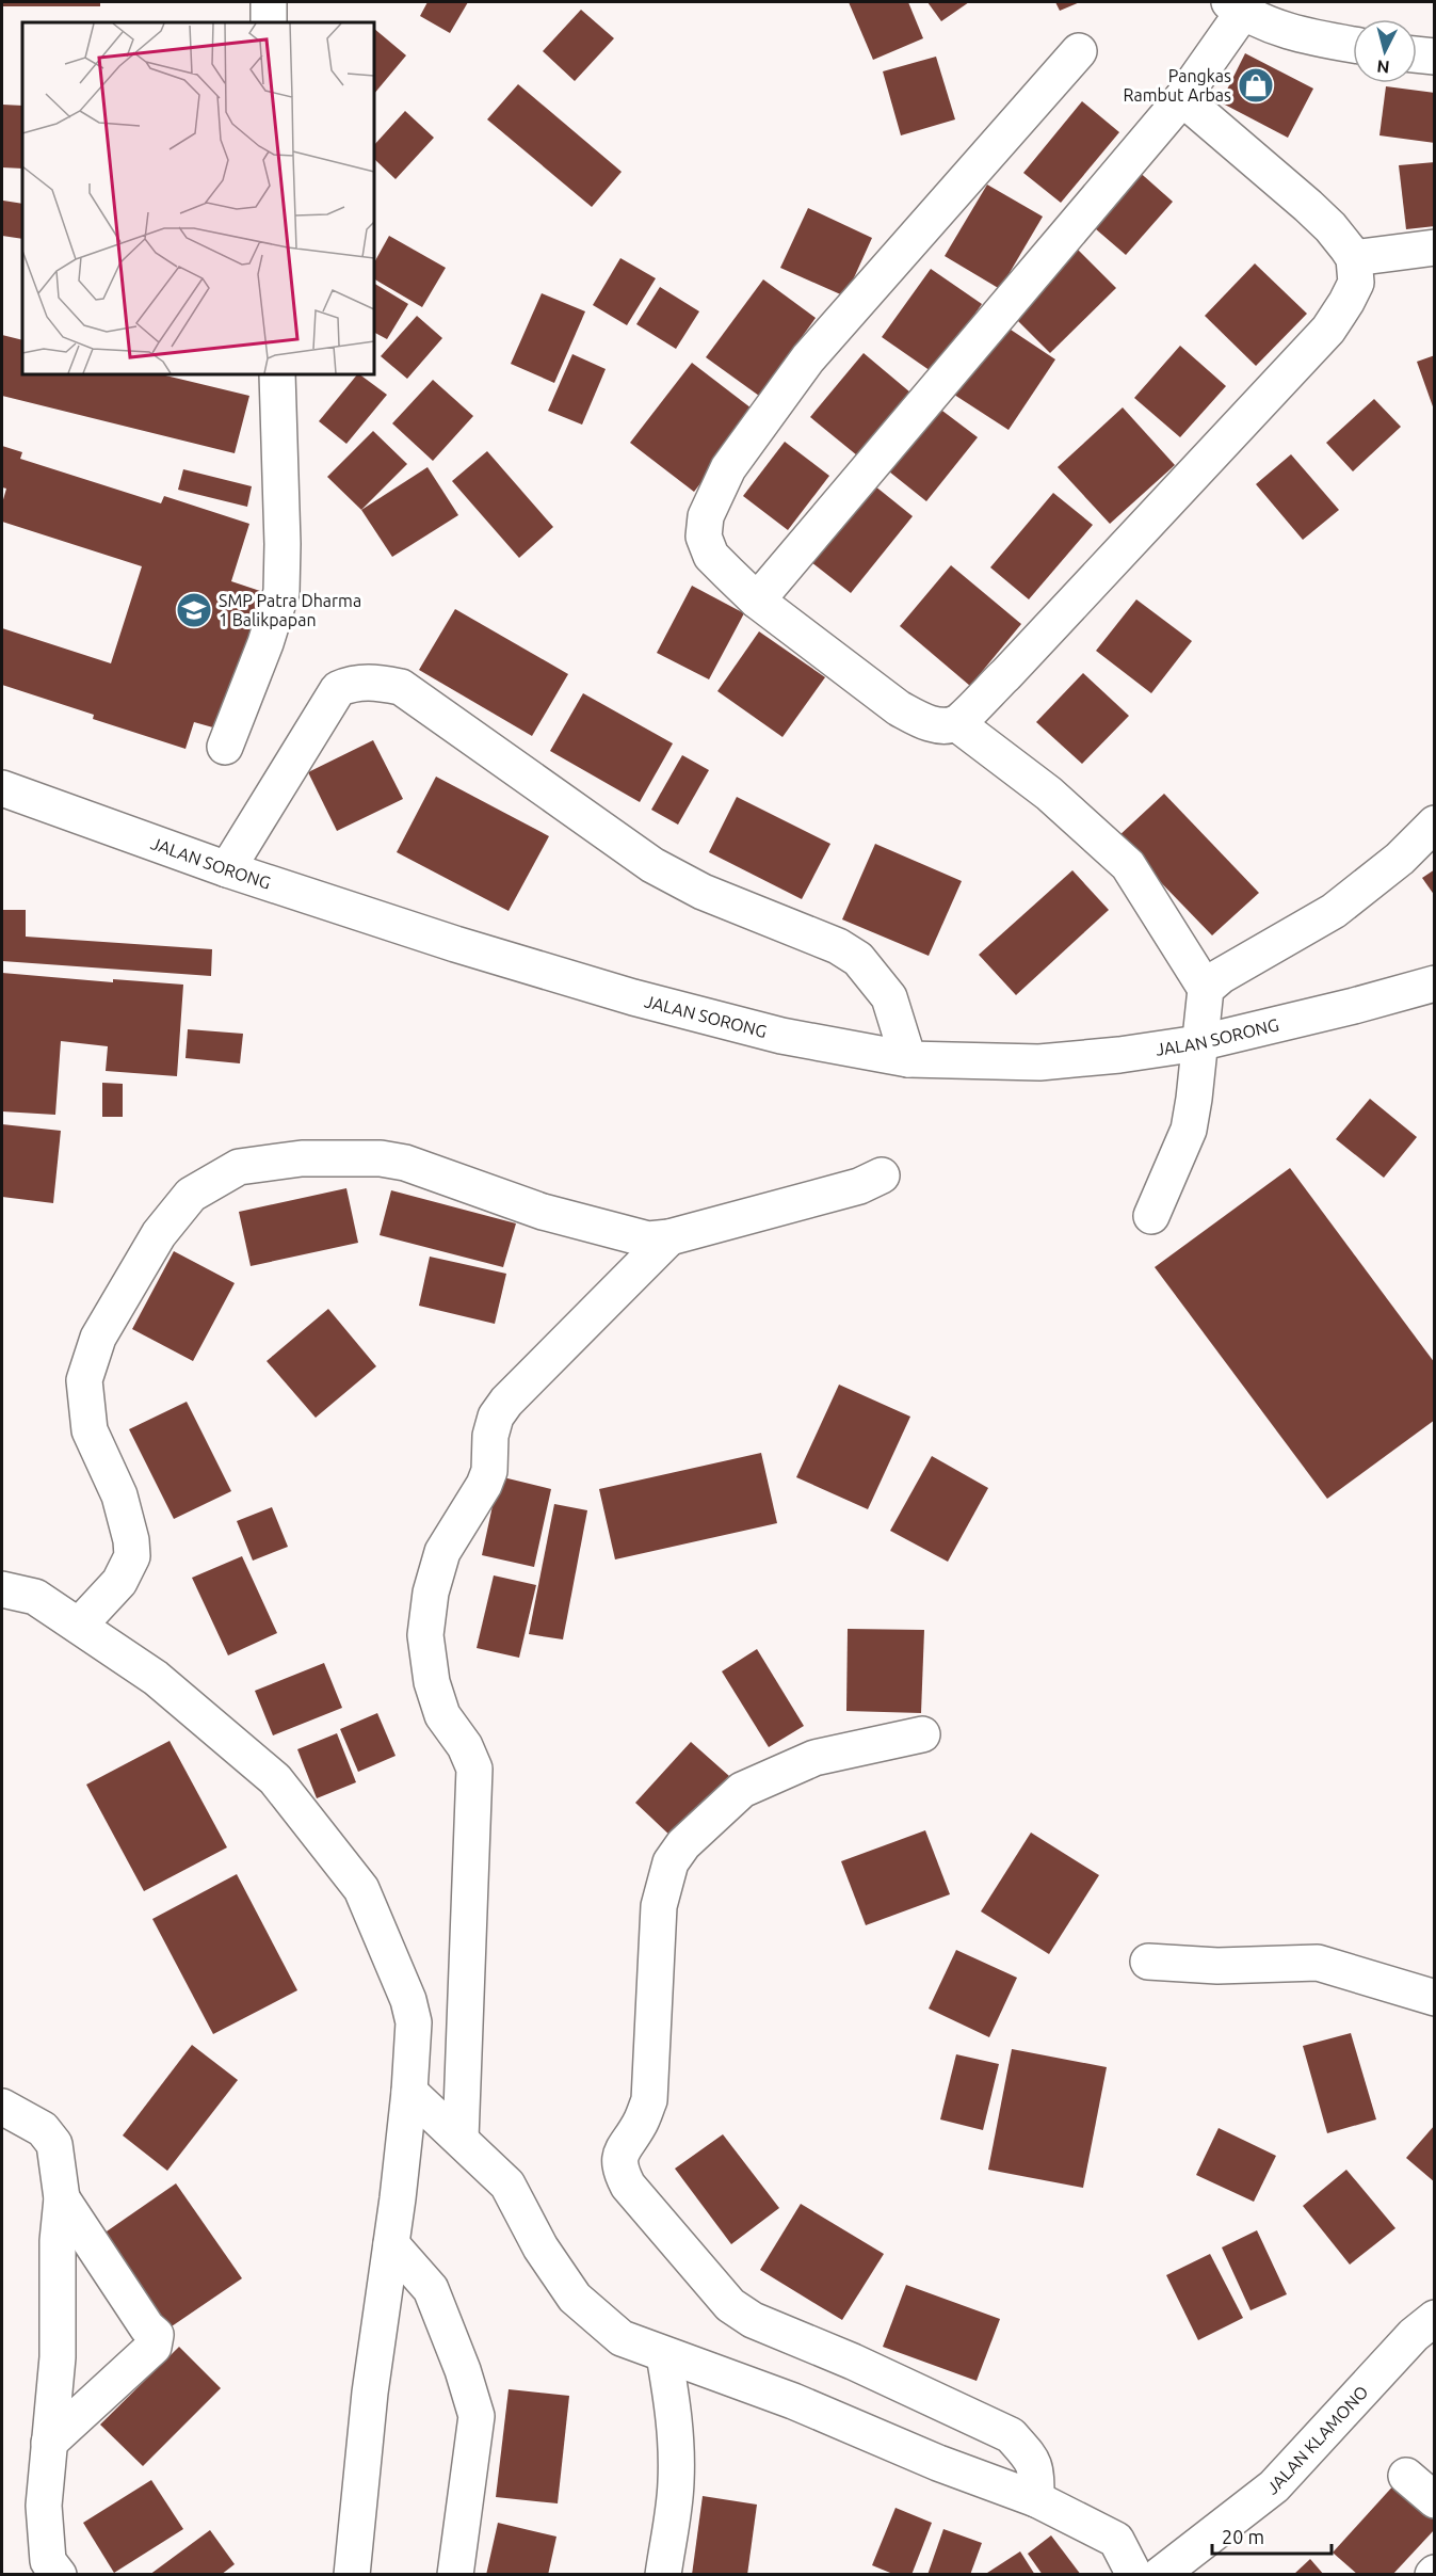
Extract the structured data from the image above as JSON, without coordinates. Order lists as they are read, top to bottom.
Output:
{
  "streets": {
    "street": ["JALAN SORONG", "JALAN KLAMONO"]
  },
  "places": {
    "shop": ["Pangkas Rambut Arbas"],
    "school or university": ["SMP Patra Dharma 1 Balikpapan"]
  },
  "scale_bar": "20 m",
  "north": "bottom"
}
